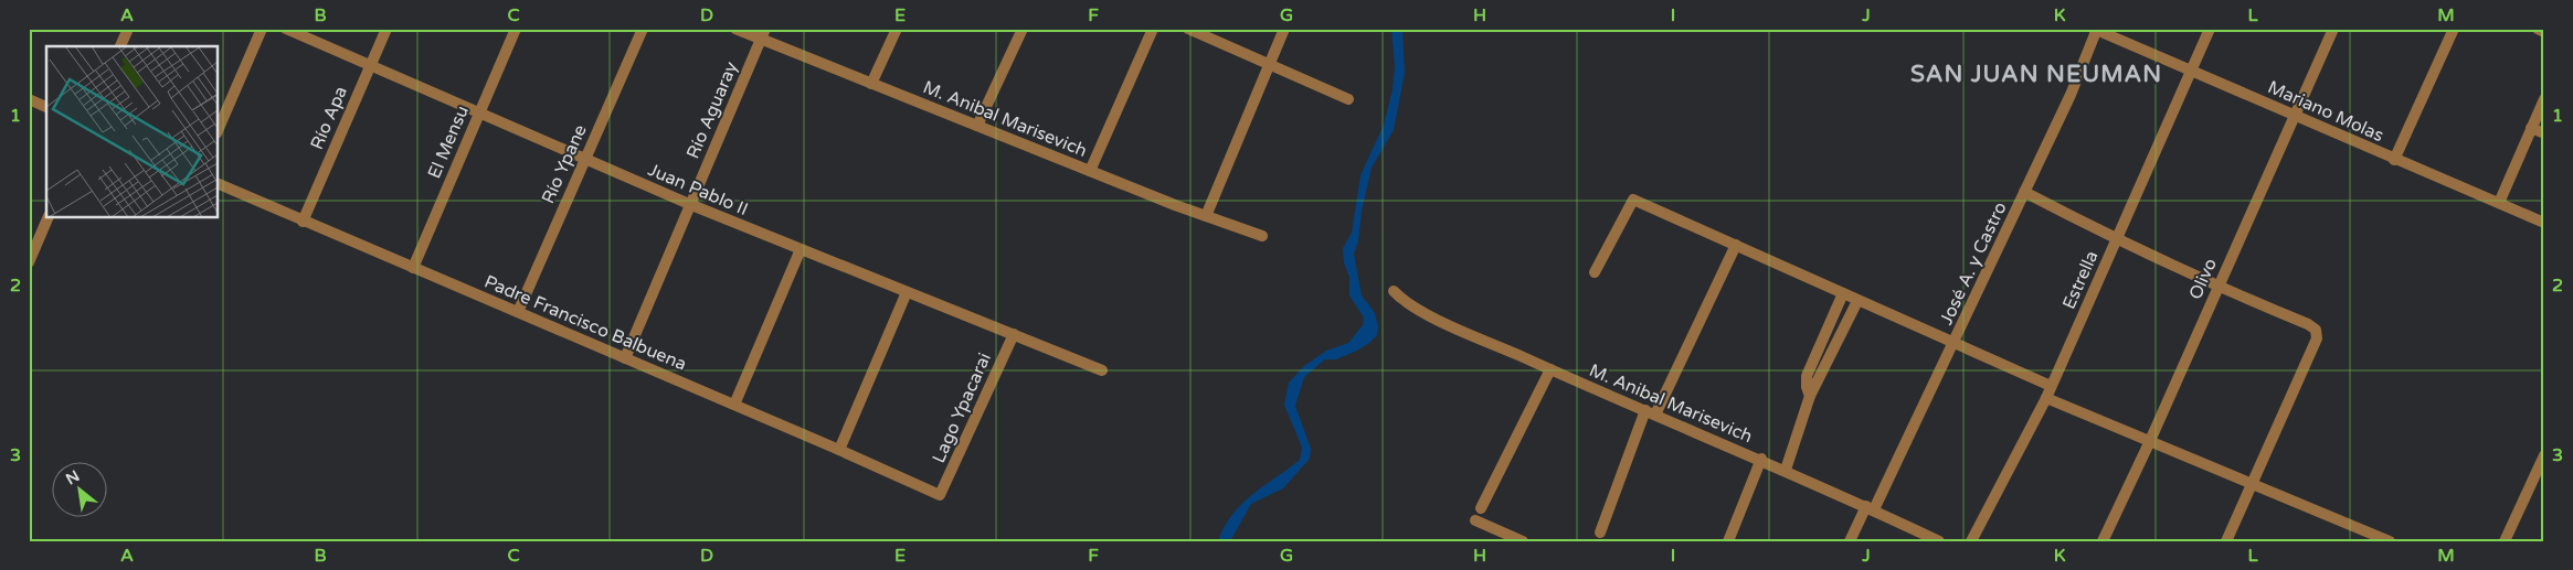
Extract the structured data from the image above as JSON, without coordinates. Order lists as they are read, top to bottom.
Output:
{
  "streets": {
    "street": [
      "Río Aguaray",
      "Mariano Molas",
      "Río Apa",
      "M. Anibal Marisevich",
      "El Mensu",
      "Río Ypane",
      "Juan Pablo II",
      "José A. y Castro",
      "Olivo",
      "Estrella",
      "Padre Francisco Balbuena",
      "Lago Ypacarai"
    ]
  },
  "crossings": [
    ["Río Aguaray", "M. Anibal Marisevich"],
    ["Río Aguaray", "Juan Pablo II"],
    ["Río Aguaray", "Padre Francisco Balbuena"],
    ["Mariano Molas", "José A. y Castro"],
    ["Mariano Molas", "Olivo"],
    ["Mariano Molas", "Estrella"],
    ["Río Apa", "Juan Pablo II"],
    ["Río Apa", "Padre Francisco Balbuena"],
    ["M. Anibal Marisevich", "José A. y Castro"],
    ["El Mensu", "Juan Pablo II"],
    ["El Mensu", "Padre Francisco Balbuena"],
    ["Río Ypane", "Juan Pablo II"],
    ["Río Ypane", "Padre Francisco Balbuena"],
    ["Juan Pablo II", "Lago Ypacarai"],
    ["Padre Francisco Balbuena", "Lago Ypacarai"]
  ],
  "districts": ["SAN JUAN NEUMAN"],
  "north": "top left",
  "grid": {
    "columns": [
      "A",
      "B",
      "C",
      "D",
      "E",
      "F",
      "G",
      "H",
      "I",
      "J",
      "K",
      "L",
      "M"
    ],
    "rows": ["1", "2", "3"]
  }
}
